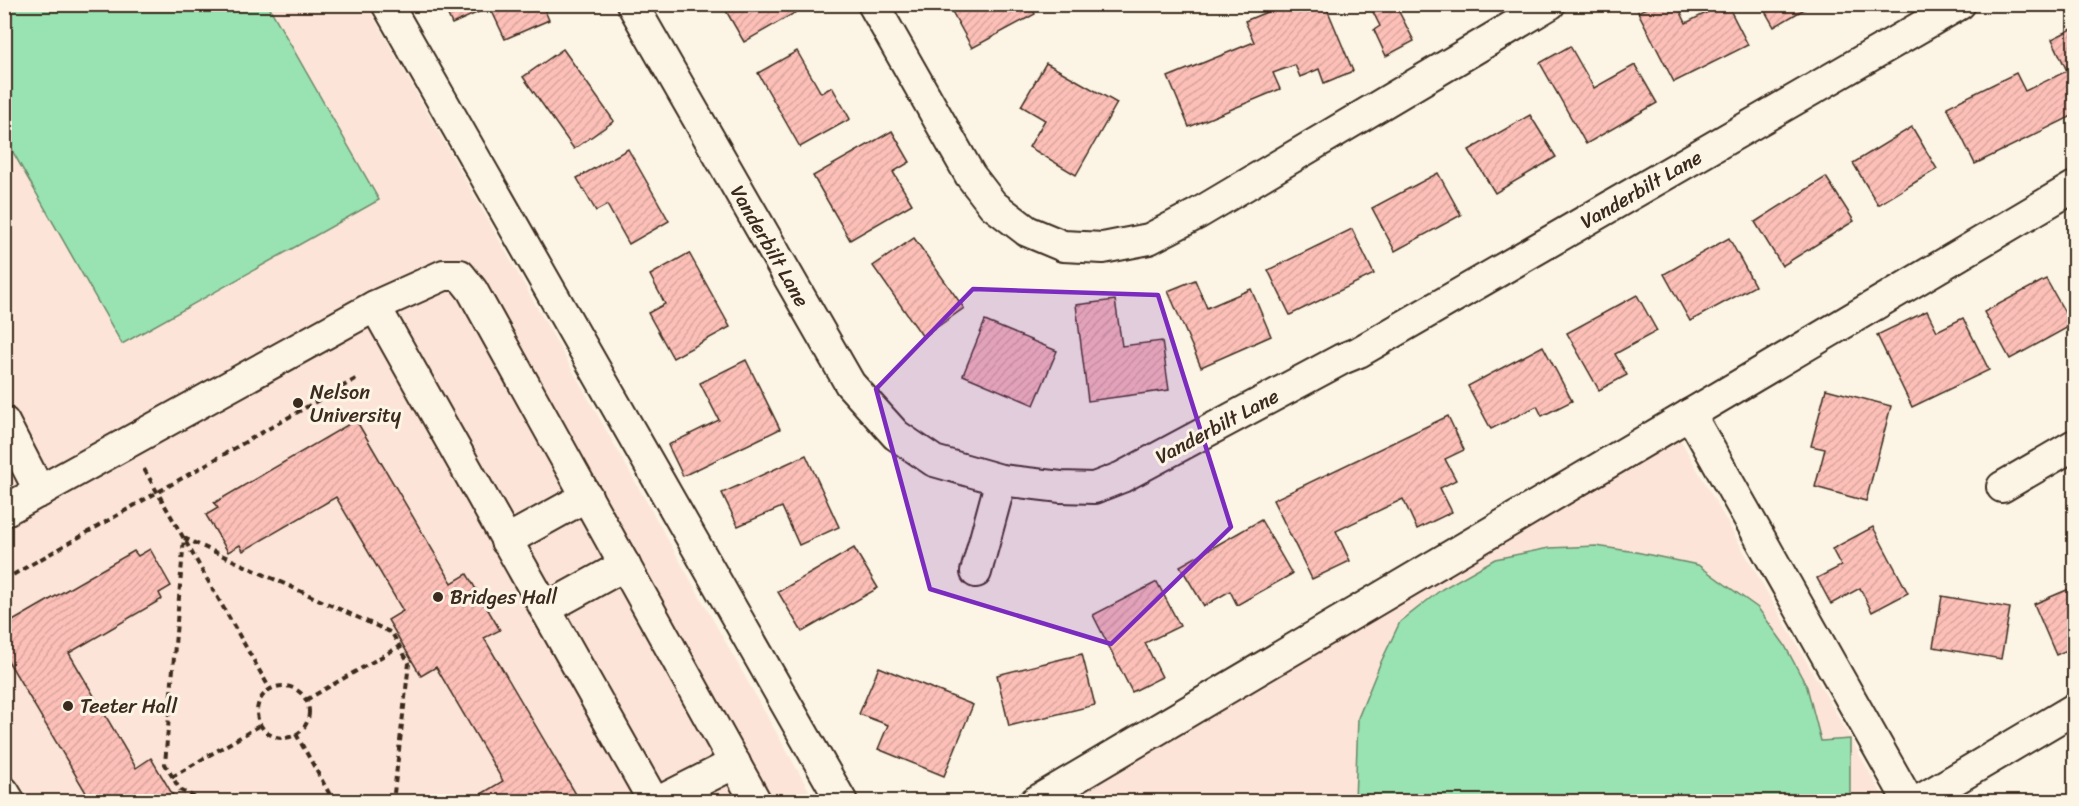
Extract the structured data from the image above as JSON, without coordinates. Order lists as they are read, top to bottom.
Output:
{
  "streets": {
    "street": ["Vanderbilt Lane"]
  },
  "places": ["Nelson University", "Bridges Hall", "Teeter Hall"]
}
